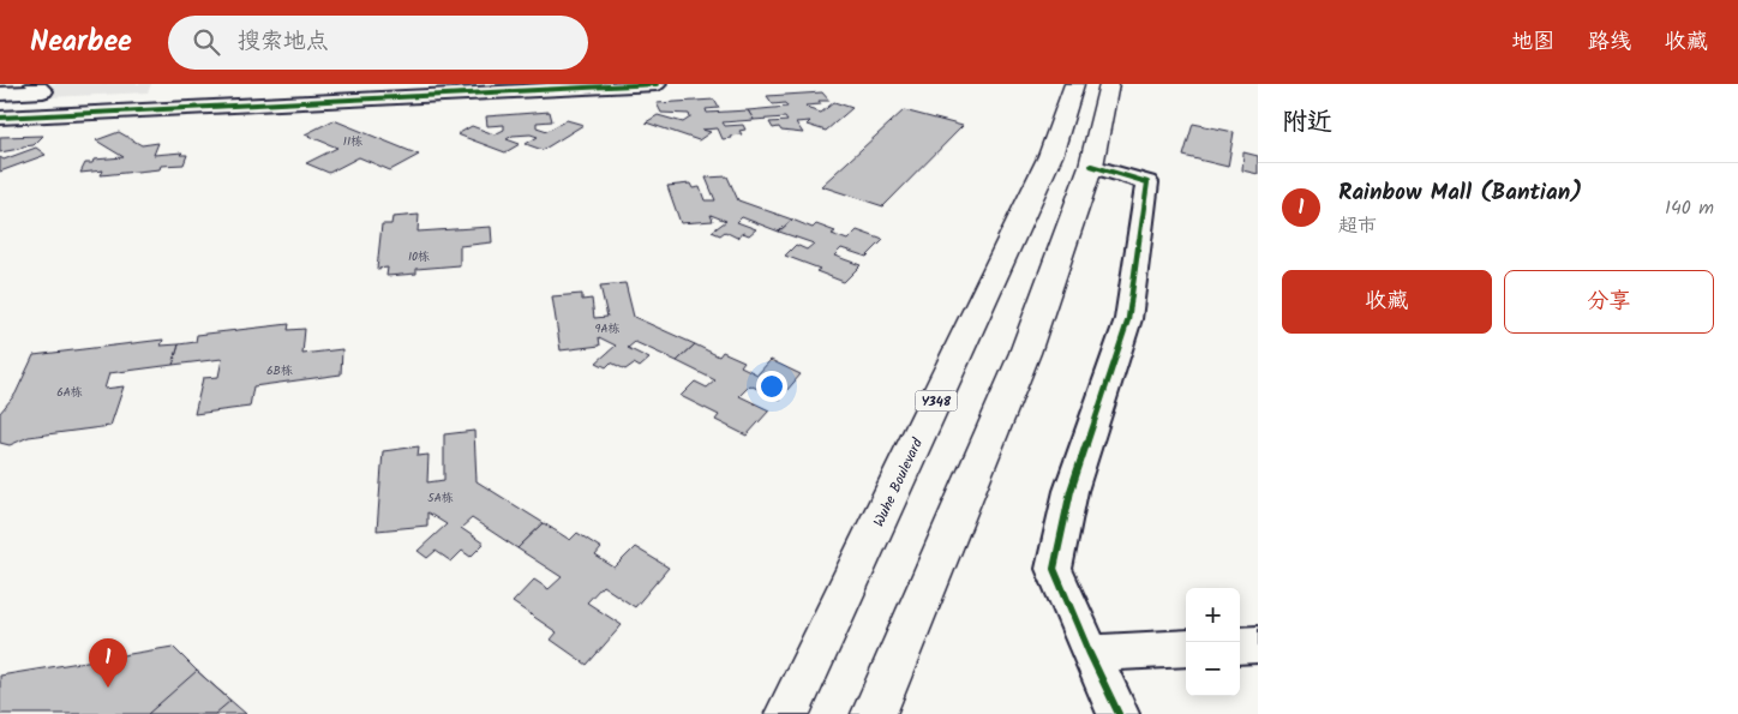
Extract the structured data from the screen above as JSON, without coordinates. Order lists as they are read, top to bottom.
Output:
{
  "streets": {
    "main road": ["Y348", "Wuhe Boulevard"]
  },
  "house_numbers": [
    "11栋",
    "10栋",
    "9A栋",
    "6B栋",
    "6A栋",
    "5A栋"
  ],
  "page": {
    "header": "Nearbee",
    "search": "搜索地点",
    "nav": ["地图", "路线", "收藏"],
    "heading": "附近",
    "list": [
      {
        "mark": "1",
        "name": "Rainbow Mall (Bantian)",
        "note": "超市",
        "value": "140 m"
      }
    ],
    "buttons": ["收藏", "分享"],
    "map_buttons": ["+", "−"],
    "pins": "1"
  }
}
